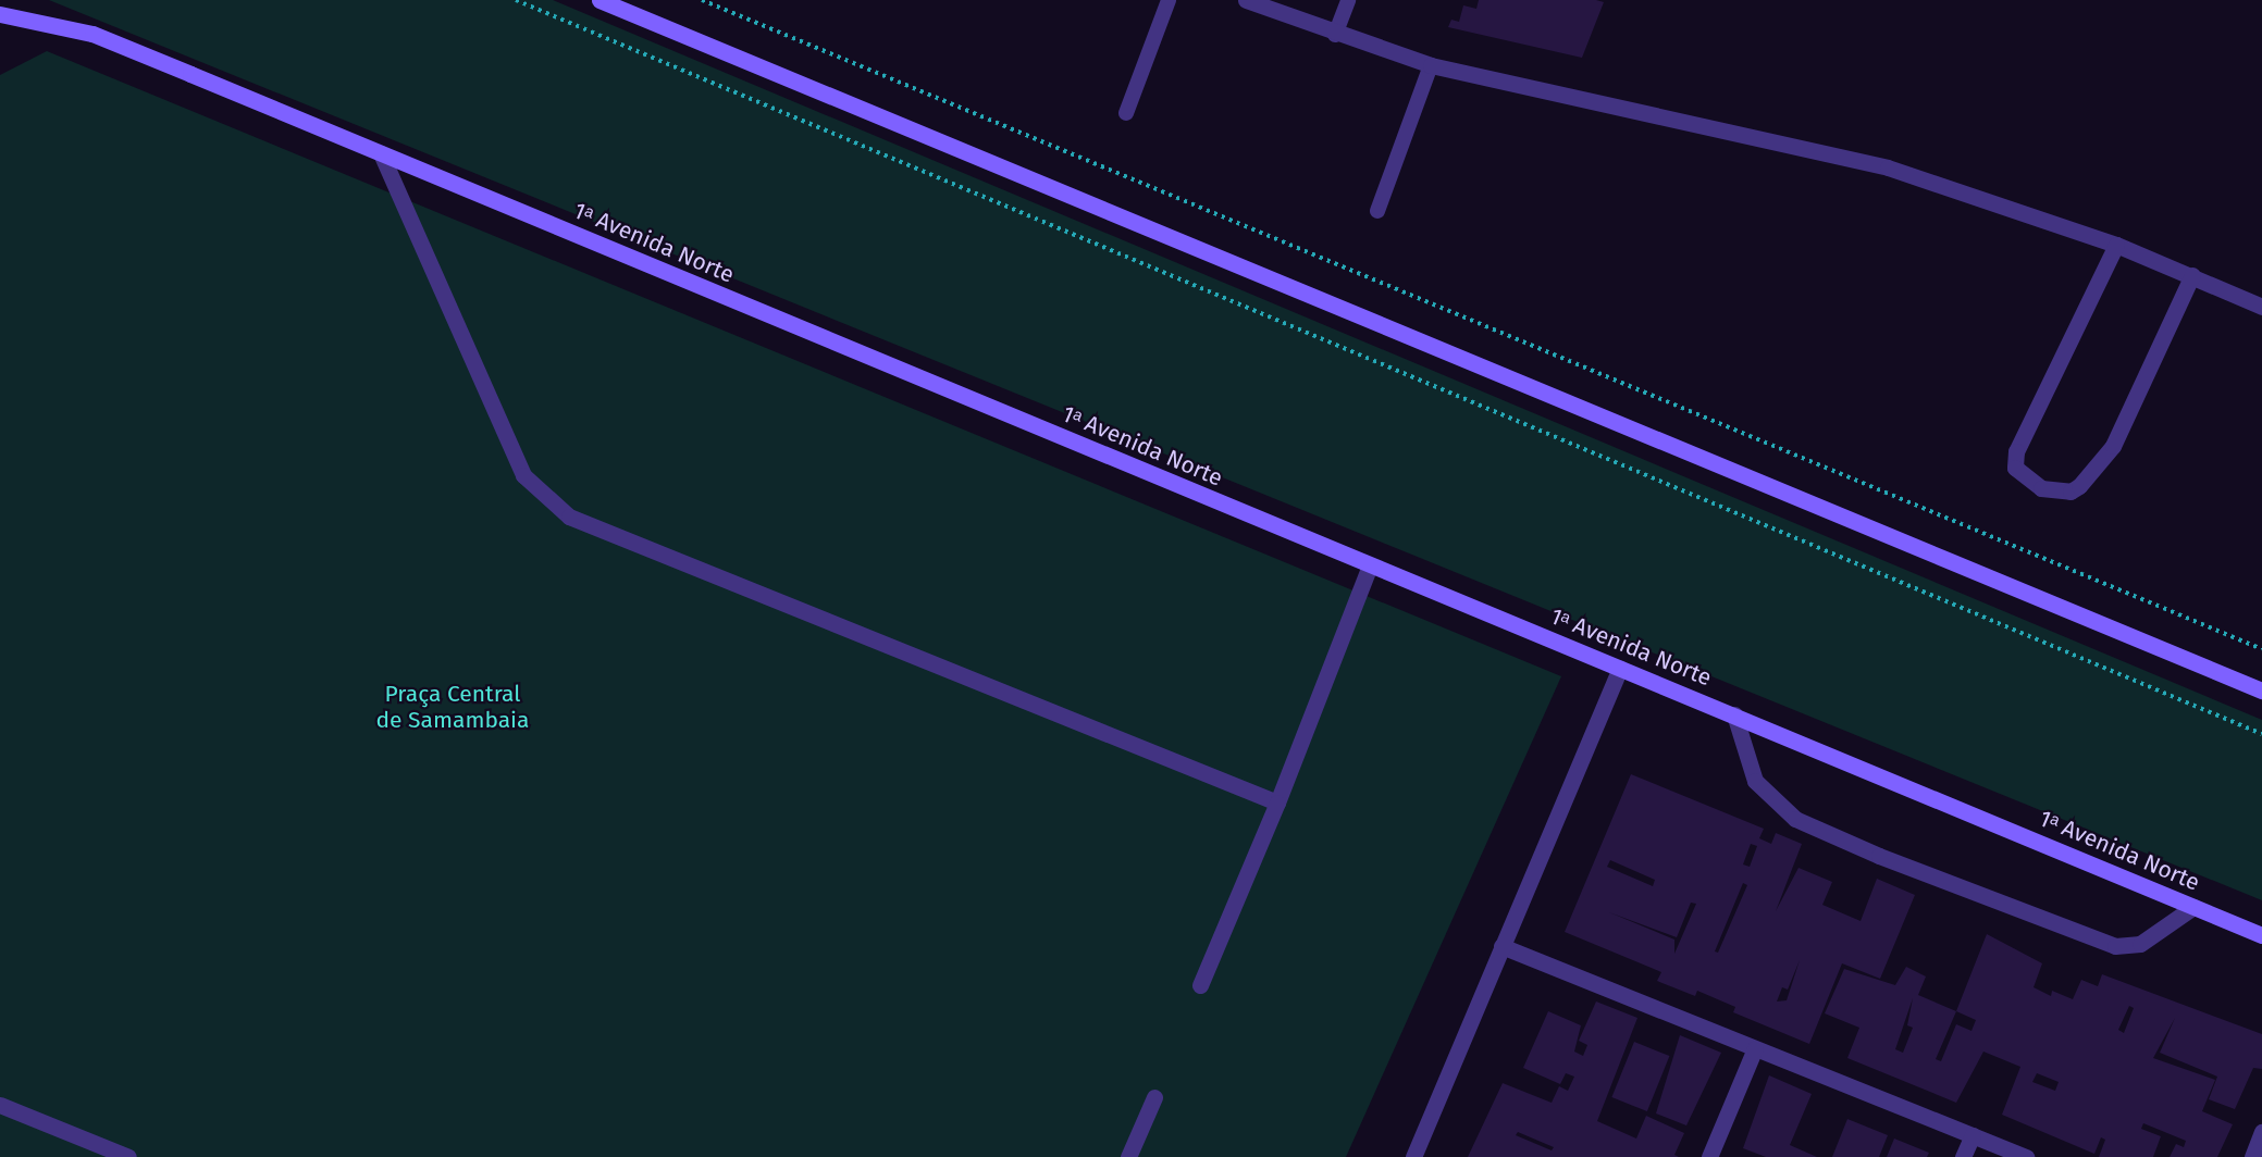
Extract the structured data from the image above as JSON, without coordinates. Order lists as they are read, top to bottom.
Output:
{
  "streets": {
    "main road": ["1ᵃ Avenida Norte"]
  },
  "parks": ["Praça Central de Samambaia"]
}
